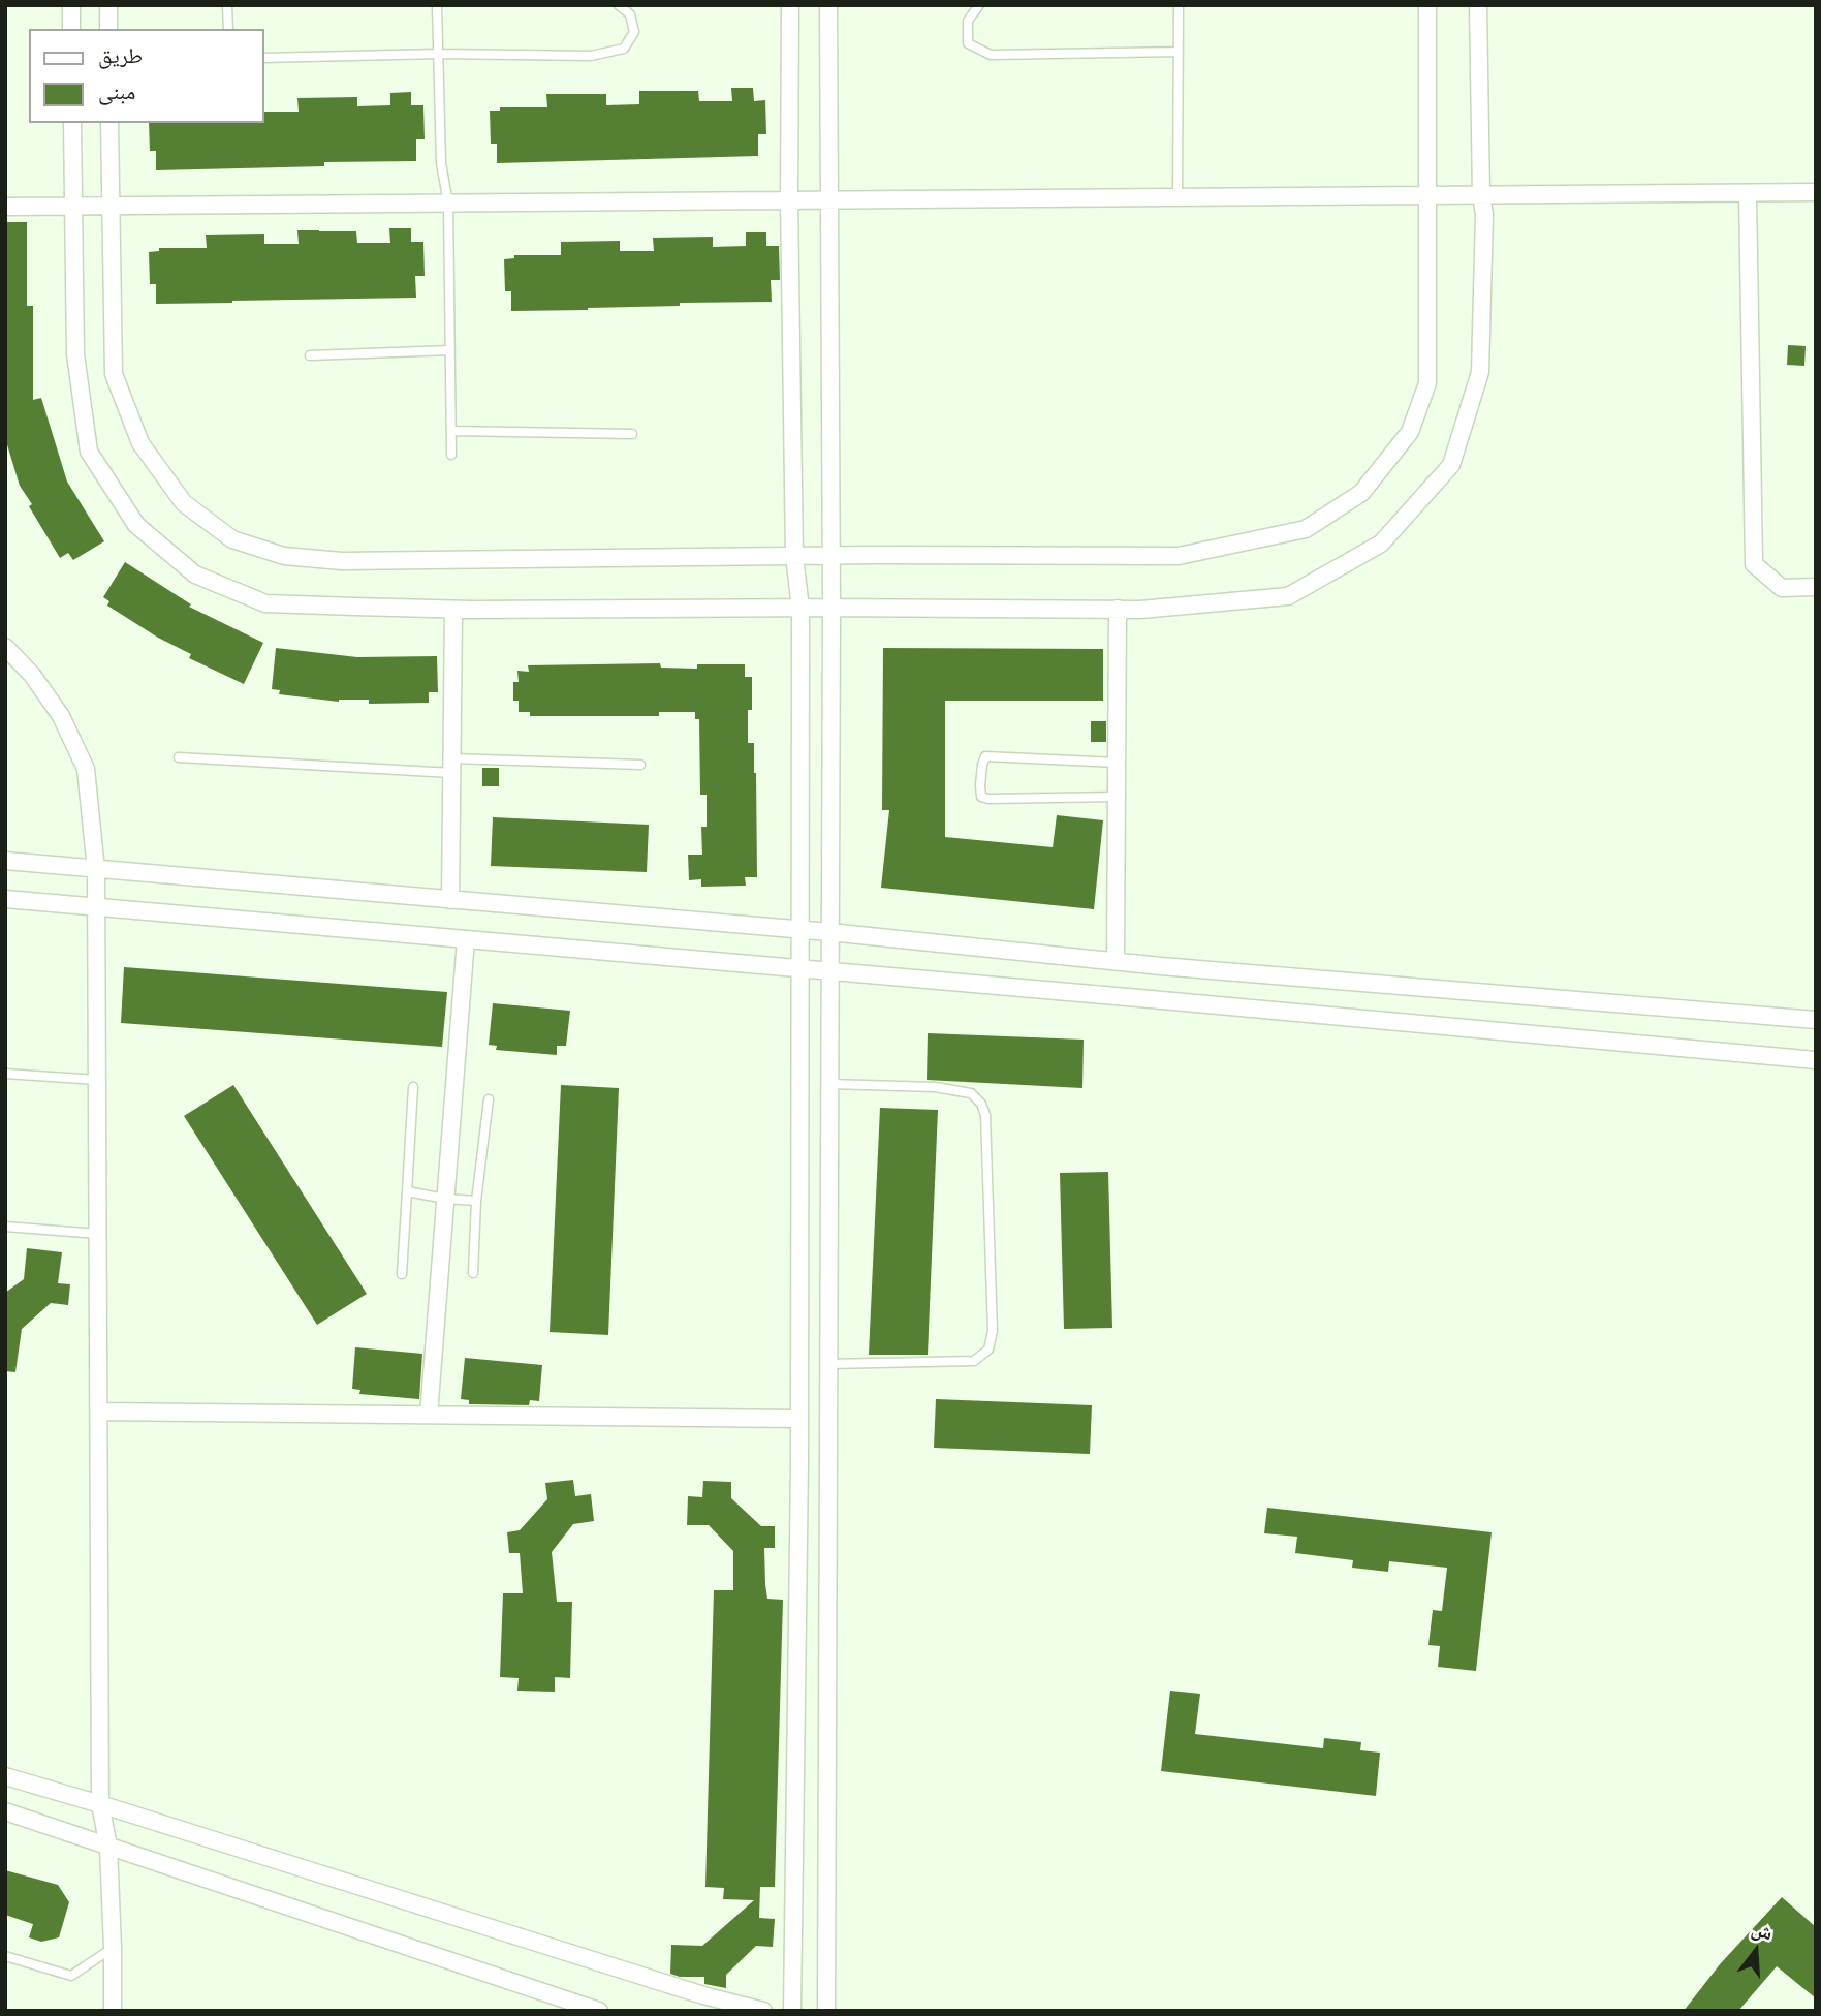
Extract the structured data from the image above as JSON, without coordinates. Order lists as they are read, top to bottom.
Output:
{
  "legend": ["طريق", "مبنى"],
  "north": "top"
}
